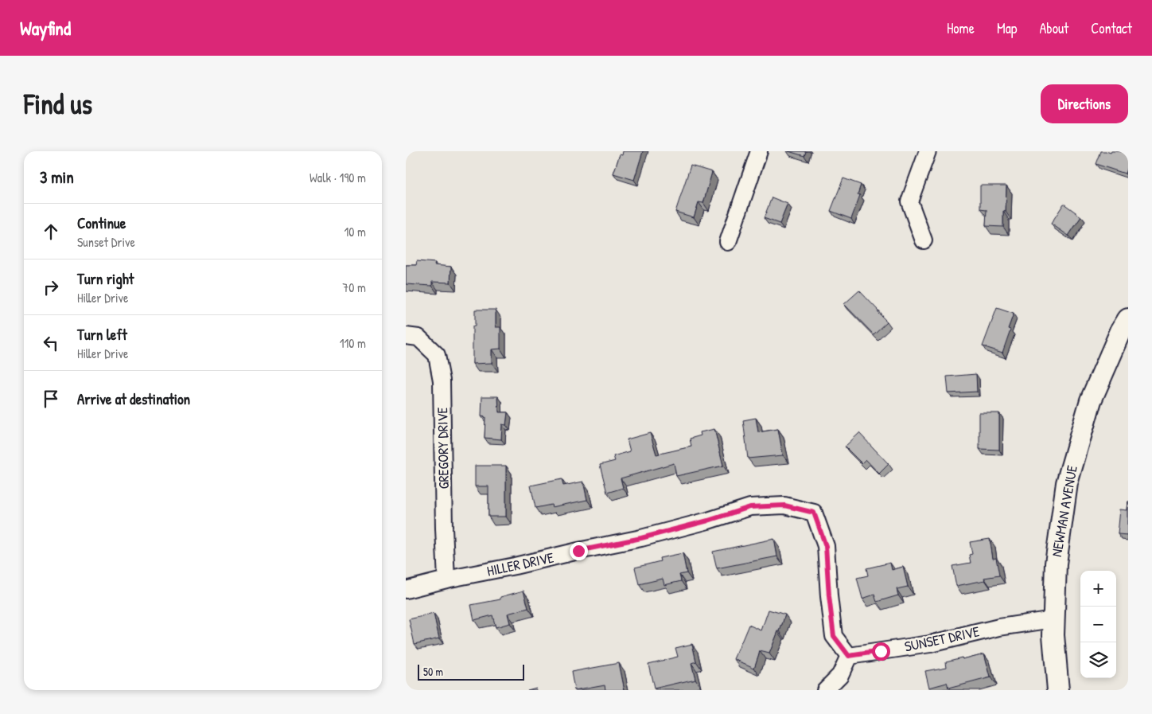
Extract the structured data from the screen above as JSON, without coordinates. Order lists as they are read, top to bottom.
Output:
{
  "streets": {
    "main road": ["NEWMAN AVENUE"],
    "street": ["GREGORY DRIVE", "HILLER DRIVE", "SUNSET DRIVE"]
  },
  "crossings": [
    ["GREGORY DRIVE", "HILLER DRIVE"],
    ["NEWMAN AVENUE", "SUNSET DRIVE"],
    ["HILLER DRIVE", "SUNSET DRIVE"]
  ],
  "scale_bar": "50 m",
  "page": {
    "header": "Wayfind",
    "nav": [
      "Home",
      "Map",
      "About",
      "Contact"
    ],
    "buttons": "Directions",
    "title": "Find us",
    "heading": ["3 min", "Walk · 190 m"],
    "list": [
      ["Continue", "Sunset Drive", "10 m"],
      ["Turn right", "Hiller Drive", "70 m"],
      ["Turn left", "Hiller Drive", "110 m"],
      "Arrive at destination"
    ],
    "map_buttons": ["+", "−"],
    "scale": "50 m"
  }
}
